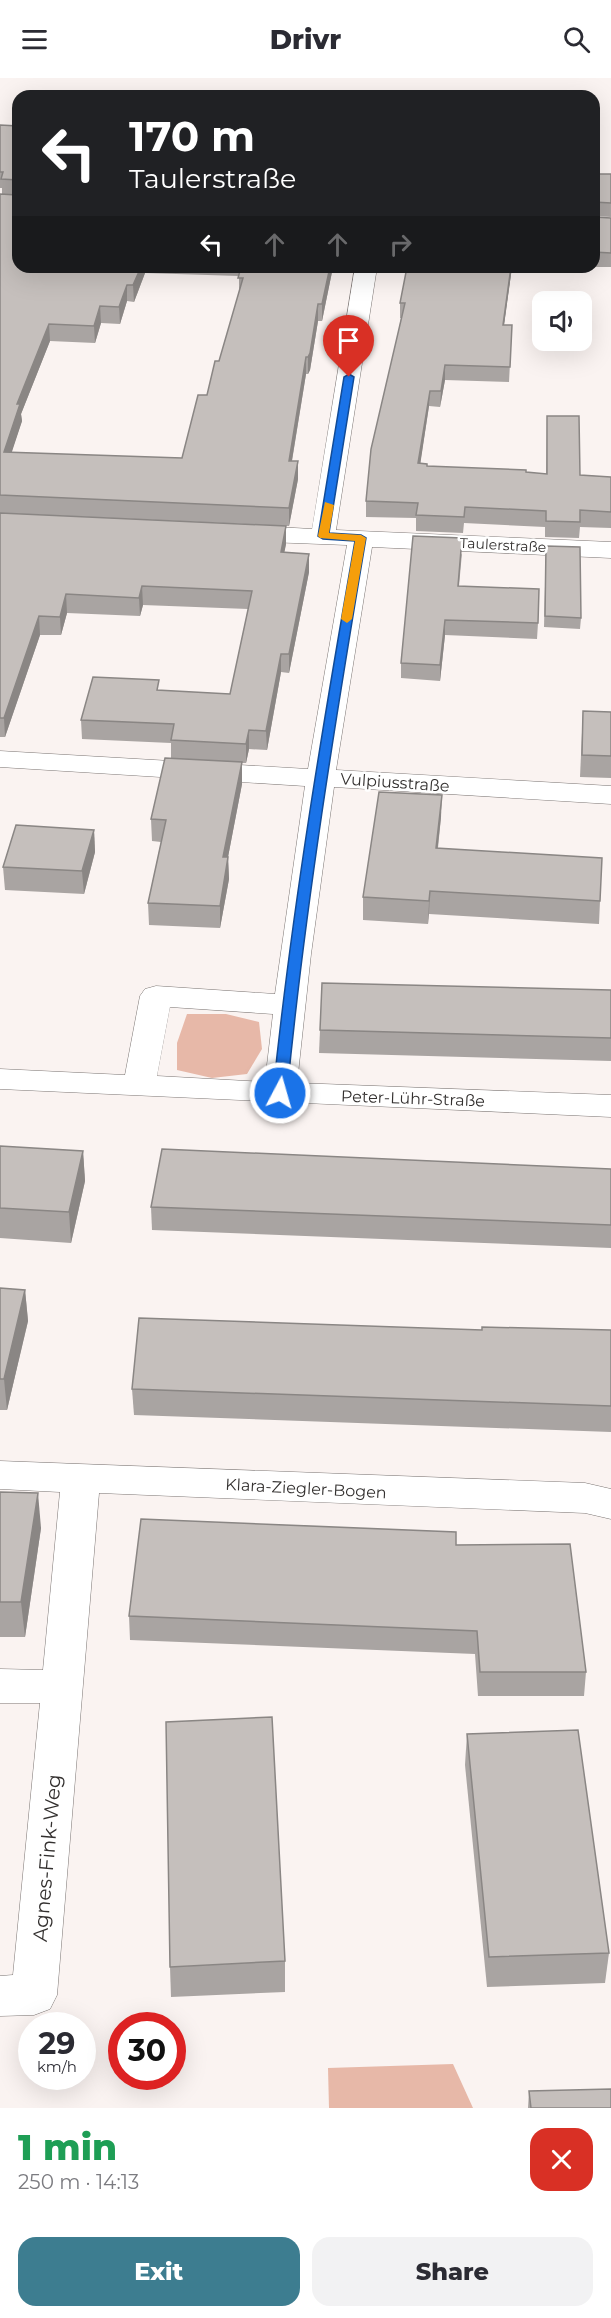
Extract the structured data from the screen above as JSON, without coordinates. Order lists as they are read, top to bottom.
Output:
{
  "streets": {
    "street": [
      "Taulerstraße",
      "Vulpiusstraße",
      "Peter-Lühr-Straße",
      "Klara-Ziegler-Bogen",
      "Agnes-Fink-Weg"
    ]
  },
  "crossings": [
    ["Klara-Ziegler-Bogen", "Agnes-Fink-Weg"]
  ],
  "page": {
    "header": "Drivr",
    "turn": ["170 m", "Taulerstraße"],
    "speed": "29 km/h",
    "limit": "30",
    "heading": ["1 min", "250 m · 14:13"],
    "buttons": ["Exit", "Share"]
  }
}
